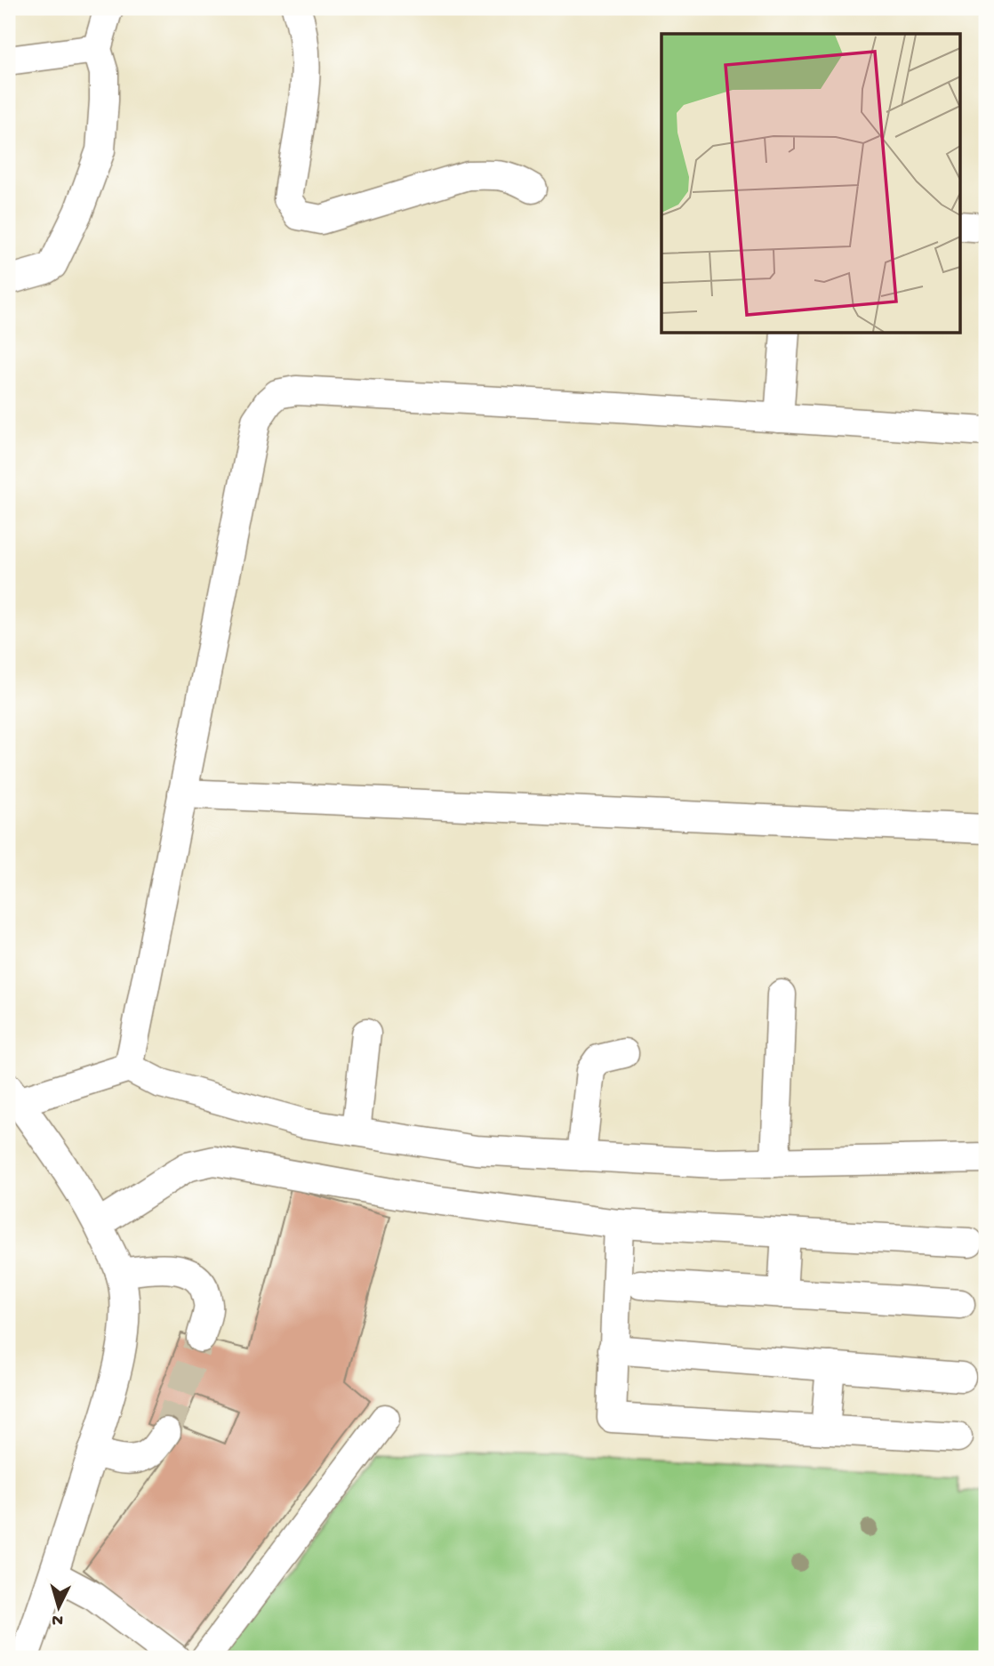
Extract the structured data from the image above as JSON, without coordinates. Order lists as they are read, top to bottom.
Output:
{
  "north": "bottom"
}
